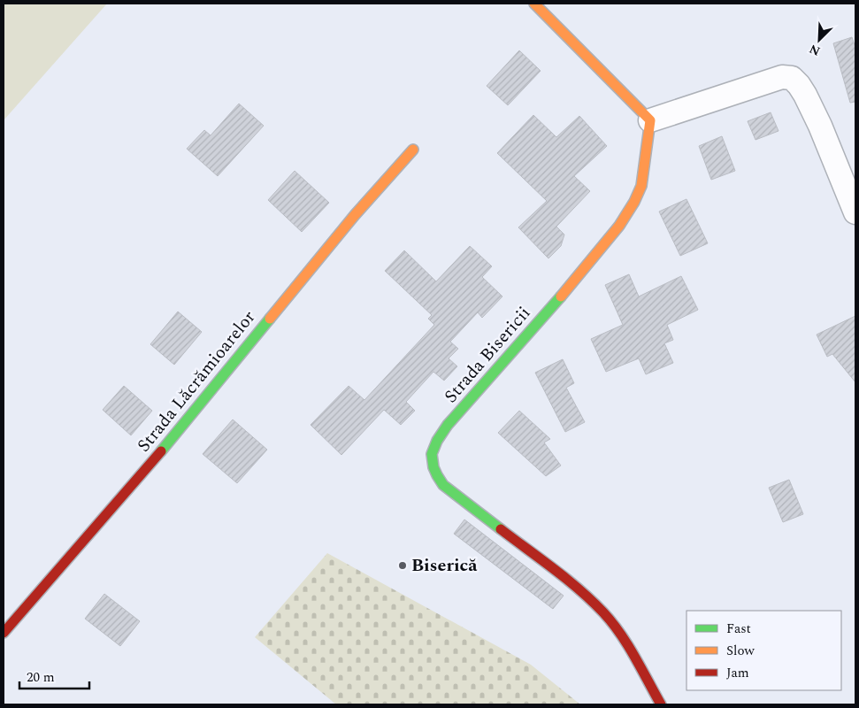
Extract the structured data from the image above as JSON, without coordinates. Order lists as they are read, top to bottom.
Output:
{
  "streets": {
    "street": ["Strada Bisericii", "Strada Lăcrămioarelor"]
  },
  "places": ["Biserică"],
  "legend": ["Fast", "Slow", "Jam"],
  "scale_bar": "20 m",
  "north": "bottom left"
}
